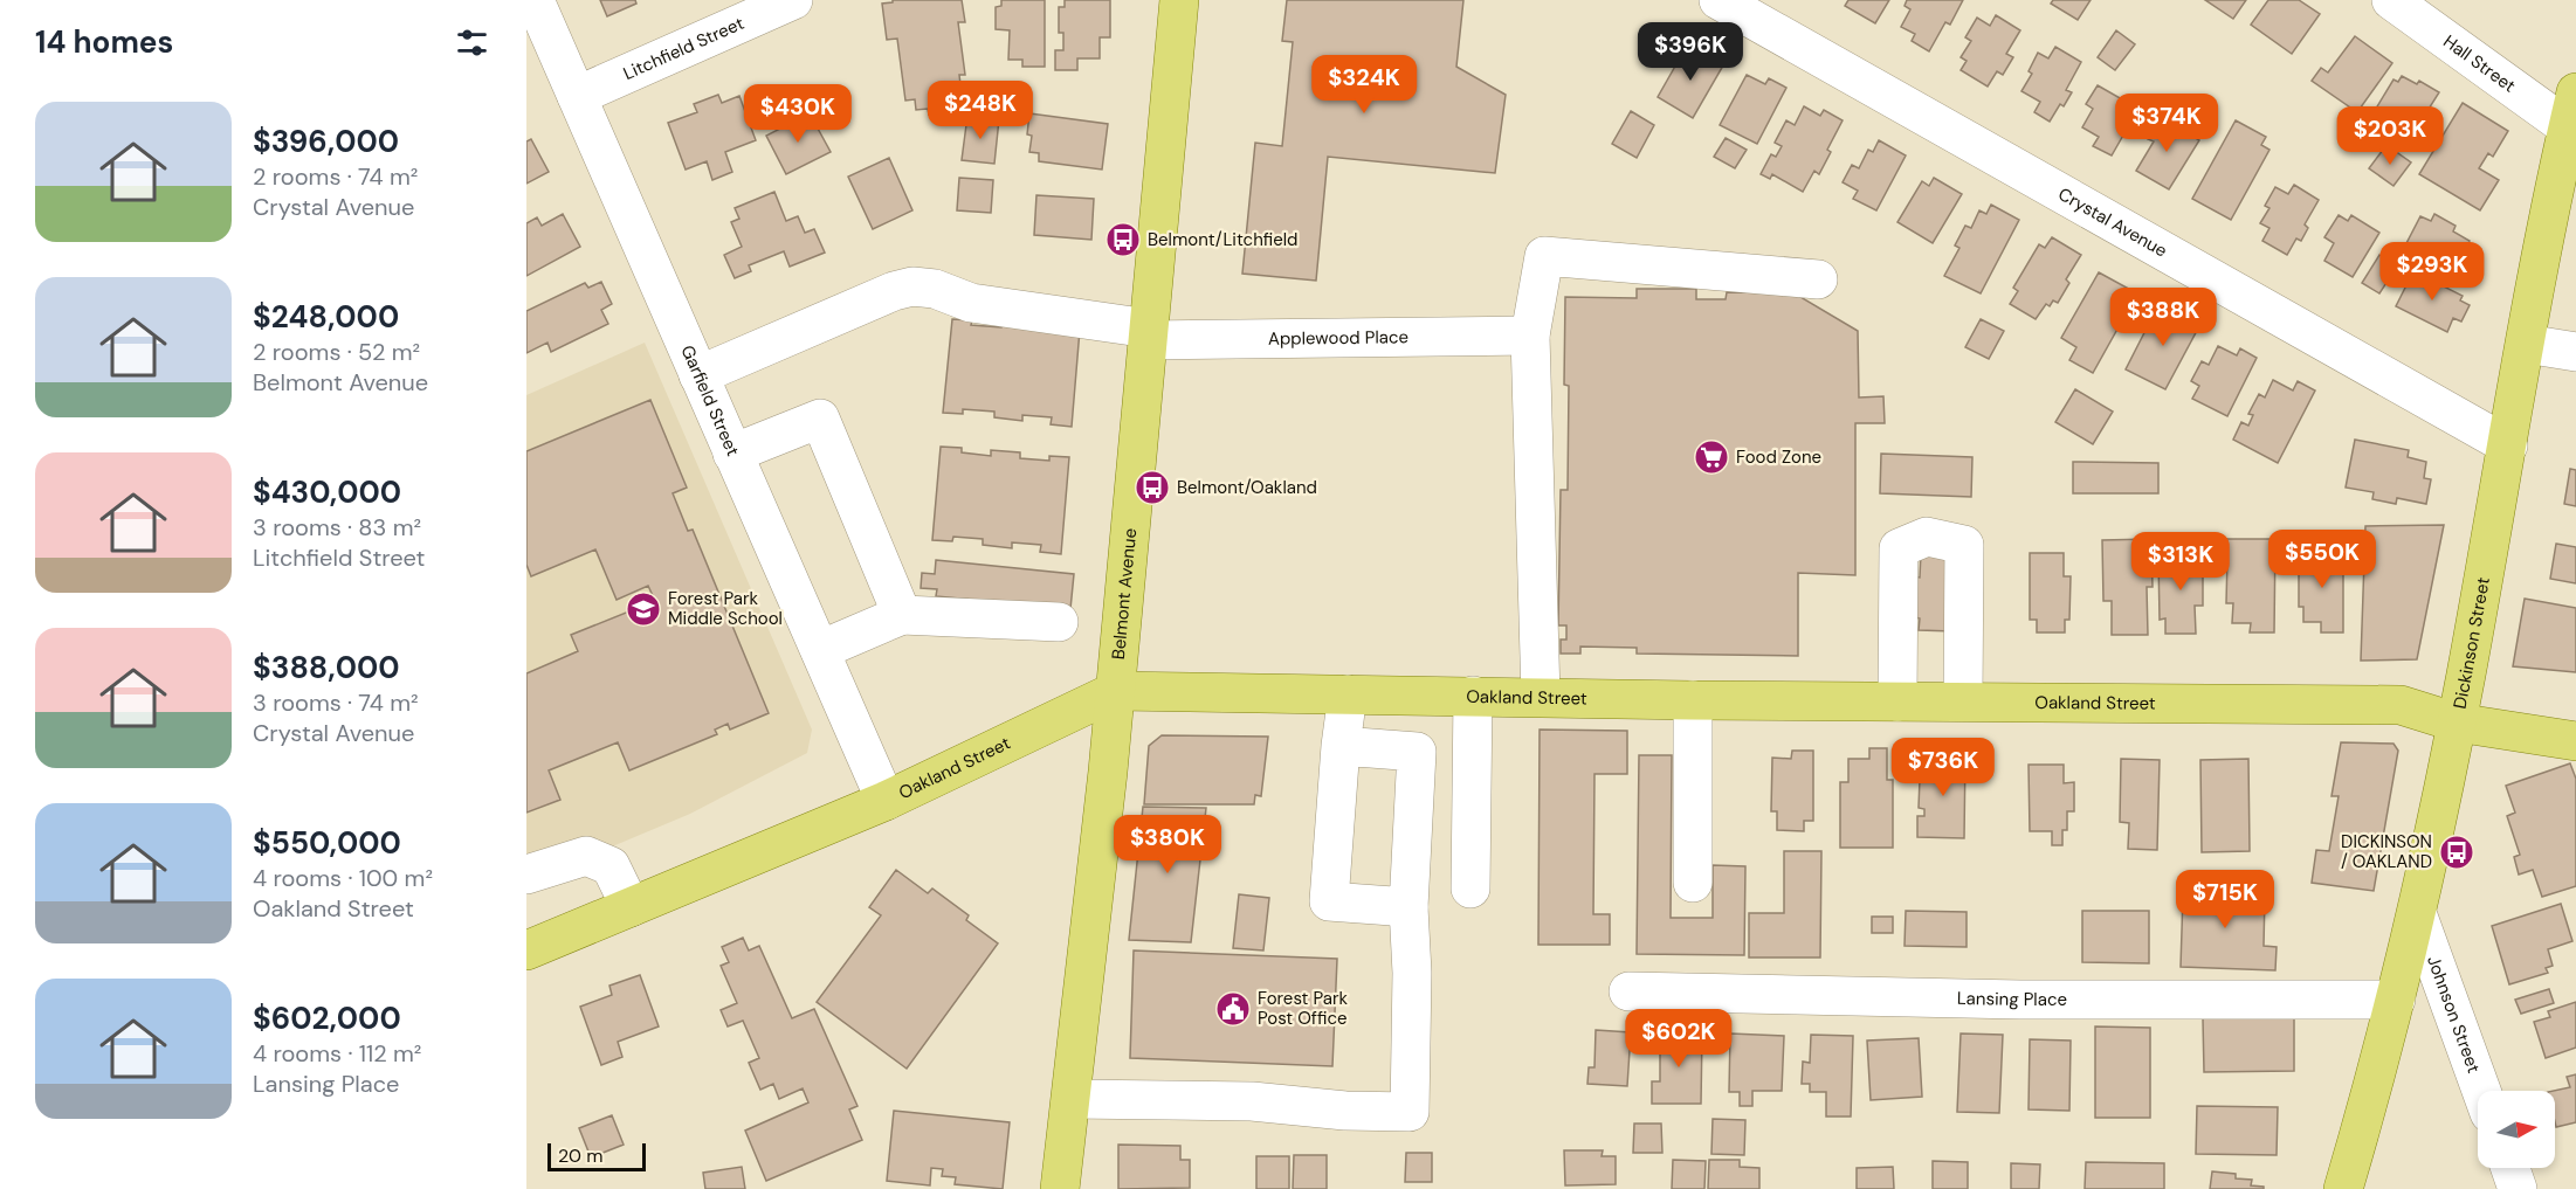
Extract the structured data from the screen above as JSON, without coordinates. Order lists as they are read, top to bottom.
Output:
{
  "streets": {
    "main road": ["Belmont Avenue", "Dickinson Street", "Oakland Street"],
    "street": [
      "Litchfield Street",
      "Hall Street",
      "Crystal Avenue",
      "Applewood Place",
      "Garfield Street",
      "Lansing Place",
      "Johnson Street"
    ]
  },
  "crossings": [
    ["Litchfield Street", "Garfield Street"],
    ["Hall Street", "Dickinson Street"],
    ["Crystal Avenue", "Dickinson Street"],
    ["Applewood Place", "Garfield Street"],
    ["Applewood Place", "Belmont Avenue"],
    ["Garfield Street", "Oakland Street"],
    ["Belmont Avenue", "Oakland Street"],
    ["Dickinson Street", "Oakland Street"],
    ["Dickinson Street", "Lansing Place"],
    ["Dickinson Street", "Johnson Street"]
  ],
  "places": {
    "bus stop": ["Belmont/Litchfield", "Belmont/Oakland", "DICKINSON / OAKLAND"],
    "supermarket": ["Food Zone"],
    "school or university": ["Forest Park Middle School"],
    "public building": ["Forest Park Post Office"]
  },
  "scale_bar": "20 m",
  "north": "right",
  "page": {
    "heading": "14 homes",
    "price": [
      "$396K",
      "$324K",
      "$248K",
      "$430K",
      "$374K",
      "$203K",
      "$293K",
      "$388K",
      "$550K",
      "$313K",
      "$736K",
      "$380K",
      "$715K",
      "$602K"
    ],
    "list": [
      {
        "name": "$396,000",
        "note": "2 rooms · 74 m² · Crystal Avenue"
      },
      {
        "name": "$248,000",
        "note": "2 rooms · 52 m² · Belmont Avenue"
      },
      {
        "name": "$430,000",
        "note": "3 rooms · 83 m² · Litchfield Street"
      },
      {
        "name": "$388,000",
        "note": "3 rooms · 74 m² · Crystal Avenue"
      },
      {
        "name": "$550,000",
        "note": "4 rooms · 100 m² · Oakland Street"
      },
      {
        "name": "$602,000",
        "note": "4 rooms · 112 m² · Lansing Place"
      }
    ],
    "scale": "20 m"
  }
}
